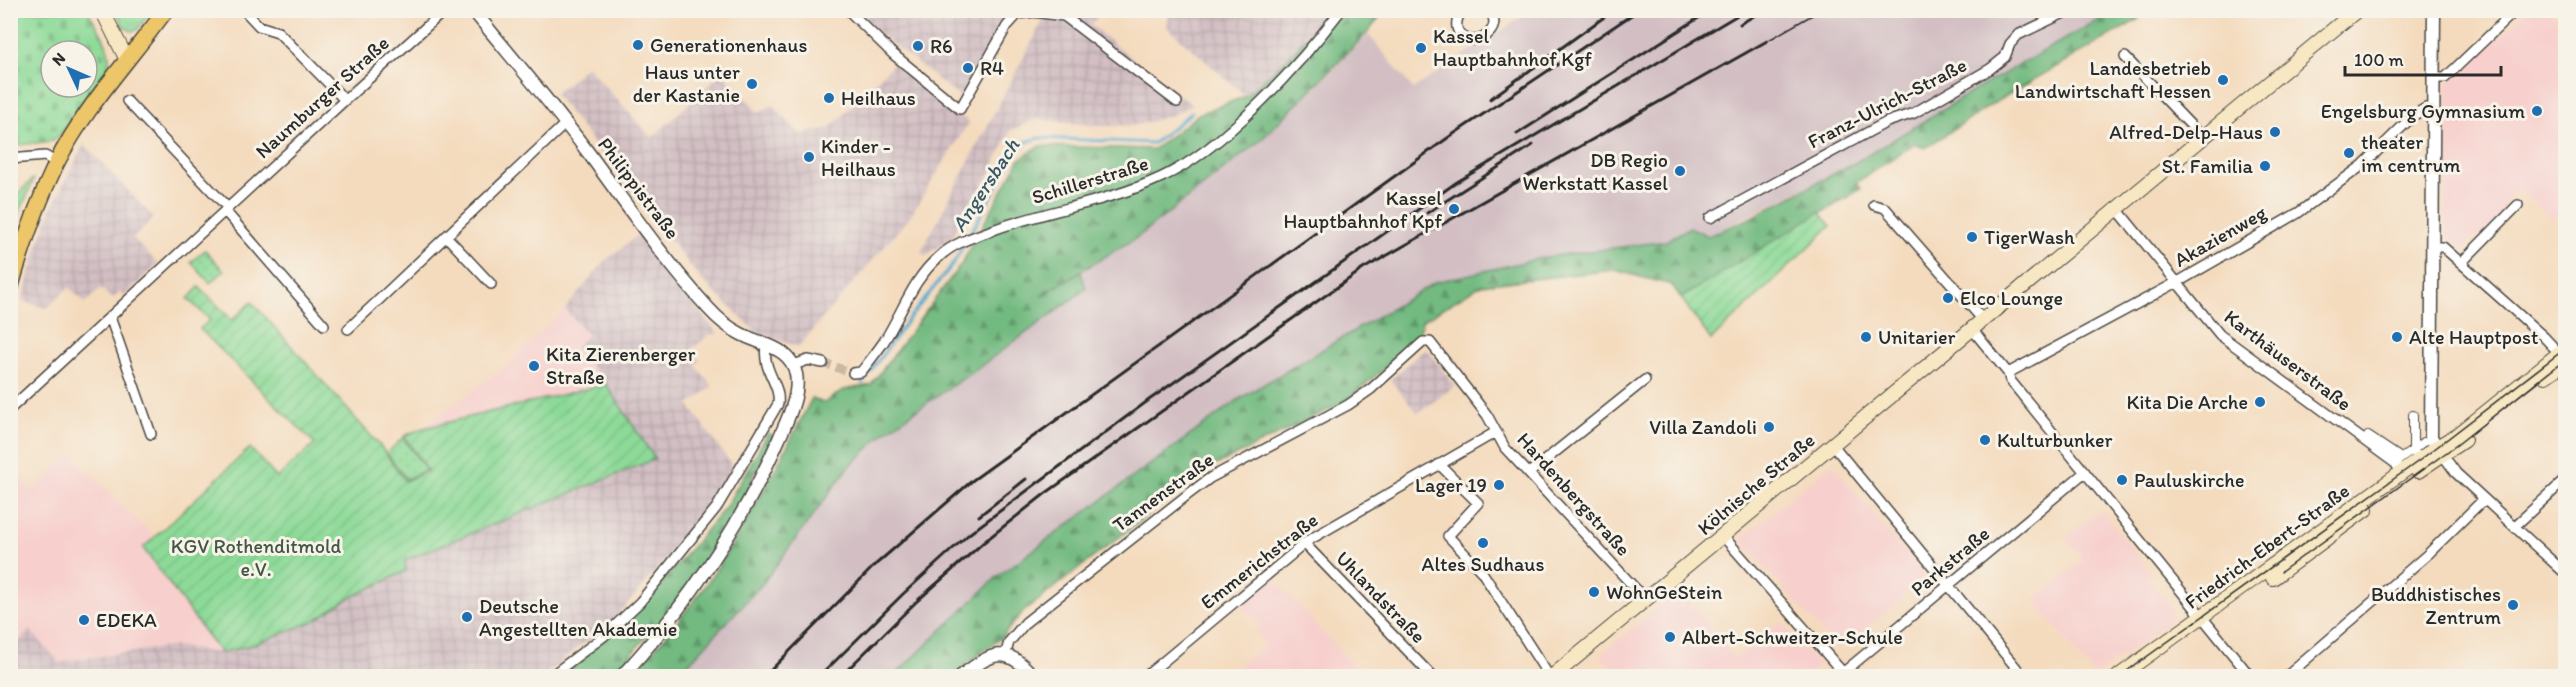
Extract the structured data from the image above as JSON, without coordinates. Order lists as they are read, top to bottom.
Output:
{
  "streets": {
    "main road": ["Kölnische Straße", "Friedrich-Ebert-Straße"],
    "street": [
      "Naumburger Straße",
      "Franz-Ulrich-Straße",
      "Schillerstraße",
      "Philippistraße",
      "Akazienweg",
      "Karthäuserstraße",
      "Tannenstraße",
      "Hardenbergstraße",
      "Emmerichstraße",
      "Parkstraße",
      "Uhlandstraße"
    ]
  },
  "crossings": [
    ["Akazienweg", "Karthäuserstraße"],
    ["Karthäuserstraße", "Kölnische Straße"],
    ["Karthäuserstraße", "Friedrich-Ebert-Straße"],
    ["Kölnische Straße", "Hardenbergstraße"],
    ["Tannenstraße", "Hardenbergstraße"],
    ["Hardenbergstraße", "Emmerichstraße"],
    ["Emmerichstraße", "Uhlandstraße"]
  ],
  "water": ["Angersbach"],
  "parks": ["KGV Rothenditmold e.V."],
  "places": [
    "Generationenhaus",
    "R6",
    "Kassel Hauptbahnhof Kgf",
    "R4",
    "Landesbetrieb Landwirtschaft Hessen",
    "Haus unter der Kastanie",
    "Heilhaus",
    "Engelsburg Gymnasium",
    "Alfred-Delp-Haus",
    "theater im centrum",
    "Kinder - Heilhaus",
    "St. Familia",
    "DB Regio Werkstatt Kassel",
    "Kassel Hauptbahnhof Kpf",
    "TigerWash",
    "Elco Lounge",
    "Unitarier",
    "Alte Hauptpost",
    "Kita Zierenberger Straße",
    "Kita Die Arche",
    "Villa Zandoli",
    "Kulturbunker",
    "Pauluskirche",
    "Lager 19",
    "Altes Sudhaus",
    "WohnGeStein",
    "Buddhistisches Zentrum",
    "Deutsche Angestellten Akademie",
    "EDEKA",
    "Albert-Schweitzer-Schule"
  ],
  "scale_bar": "100 m",
  "north": "top left"
}
